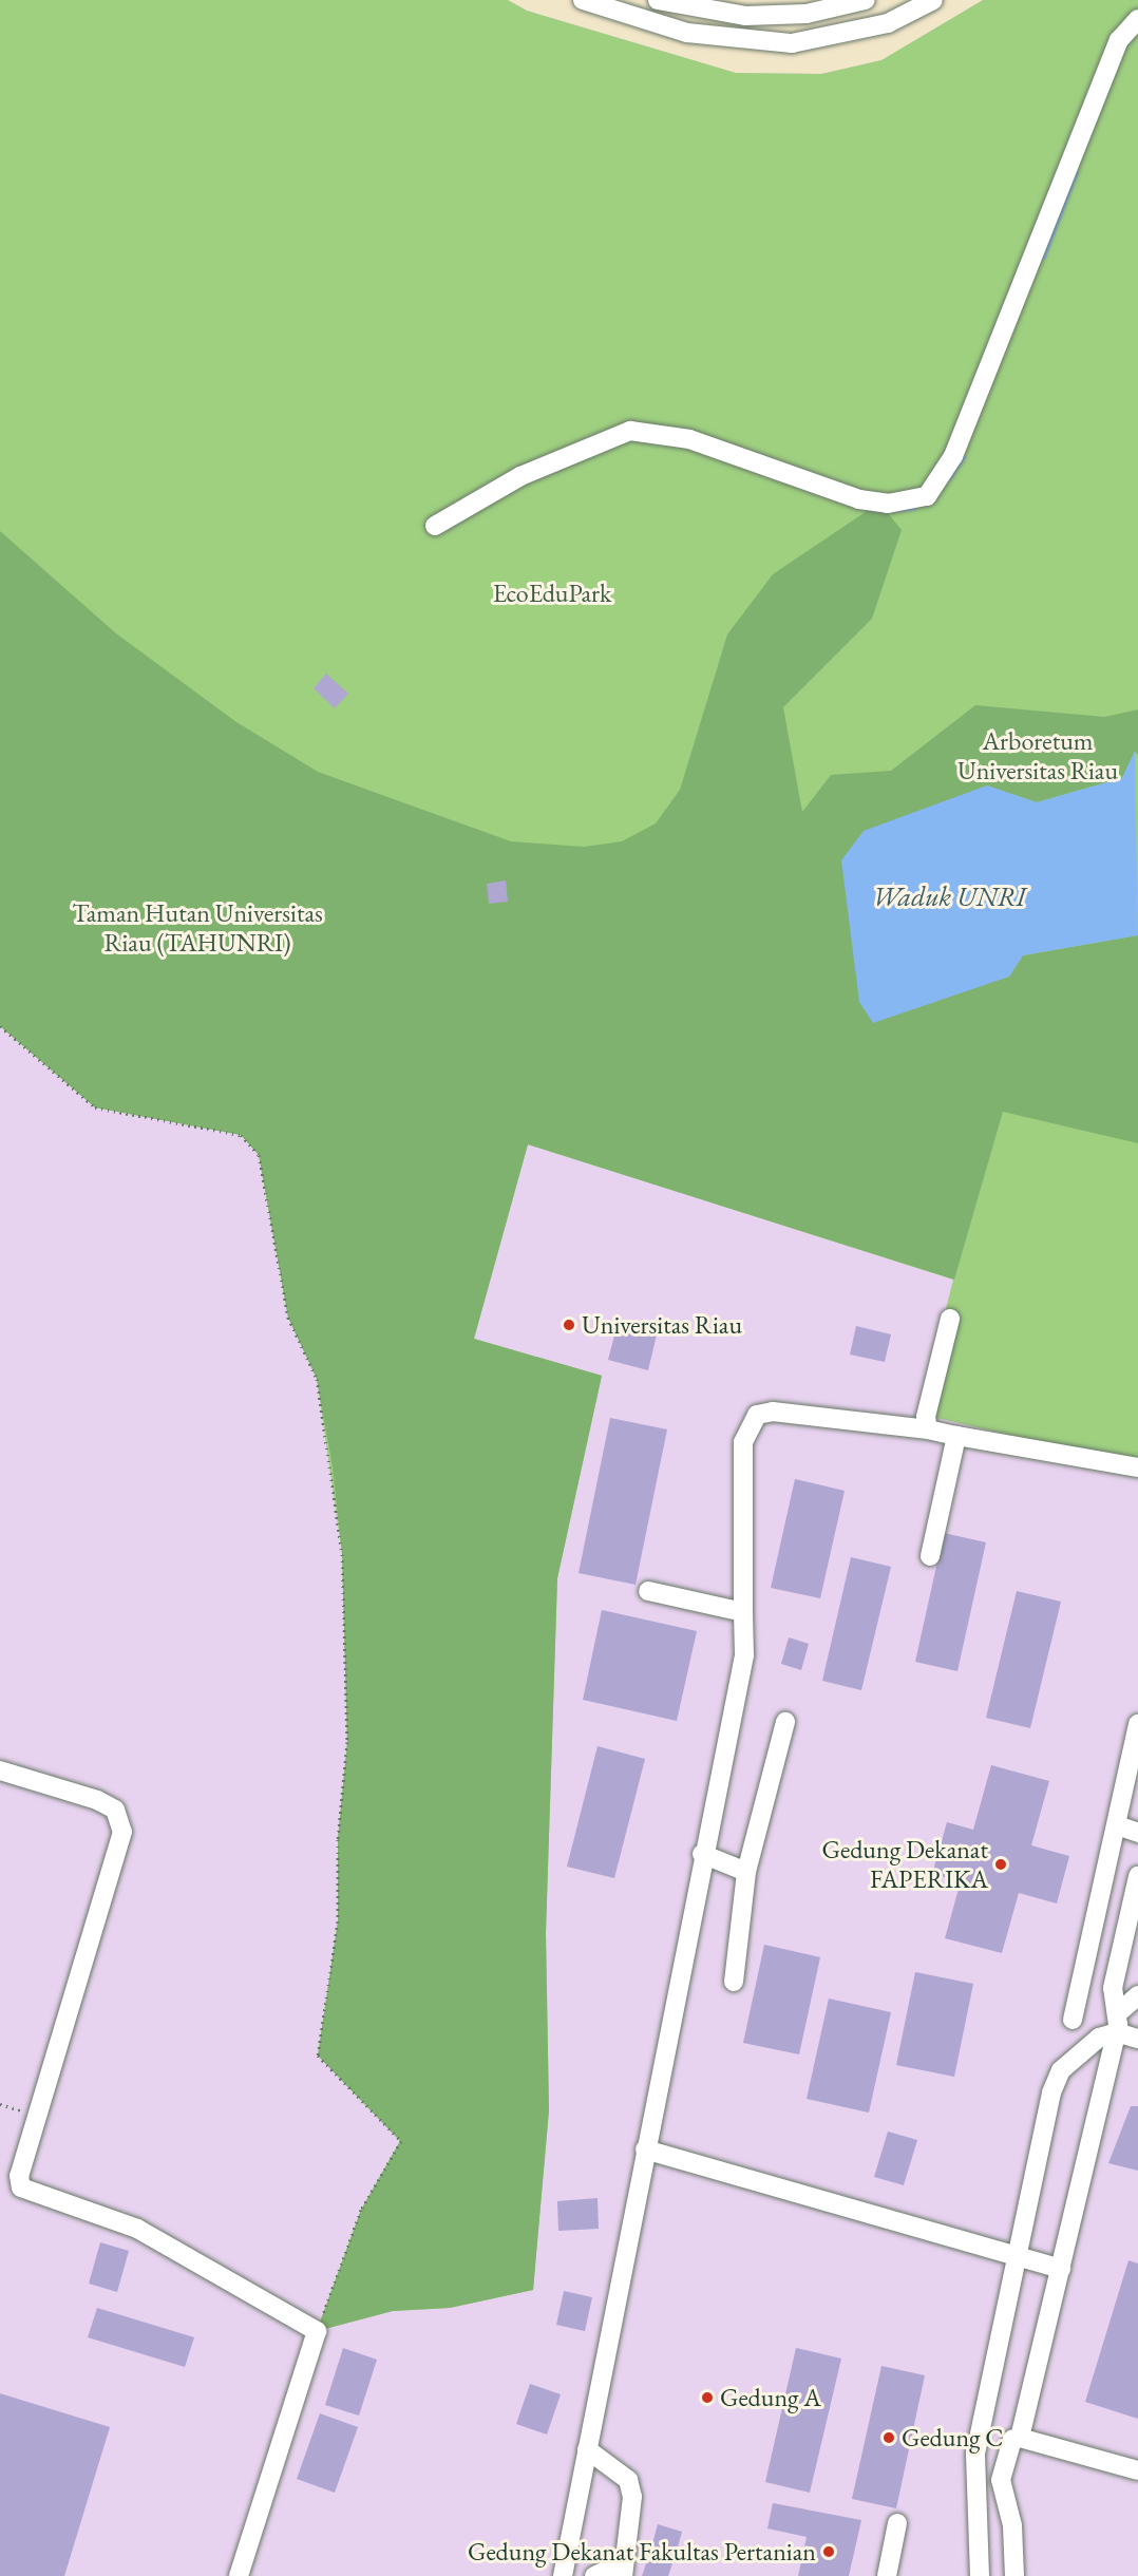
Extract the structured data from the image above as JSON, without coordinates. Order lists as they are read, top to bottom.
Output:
{
  "water": ["Waduk UNRI"],
  "parks": ["EcoEduPark", "Arboretum Universitas Riau", "Taman Hutan Universitas Riau (TAHUNRI)"],
  "places": [
    "Universitas Riau",
    "Gedung Dekanat FAPERIKA",
    "Gedung A",
    "Gedung C",
    "Gedung Dekanat Fakultas Pertanian"
  ]
}
